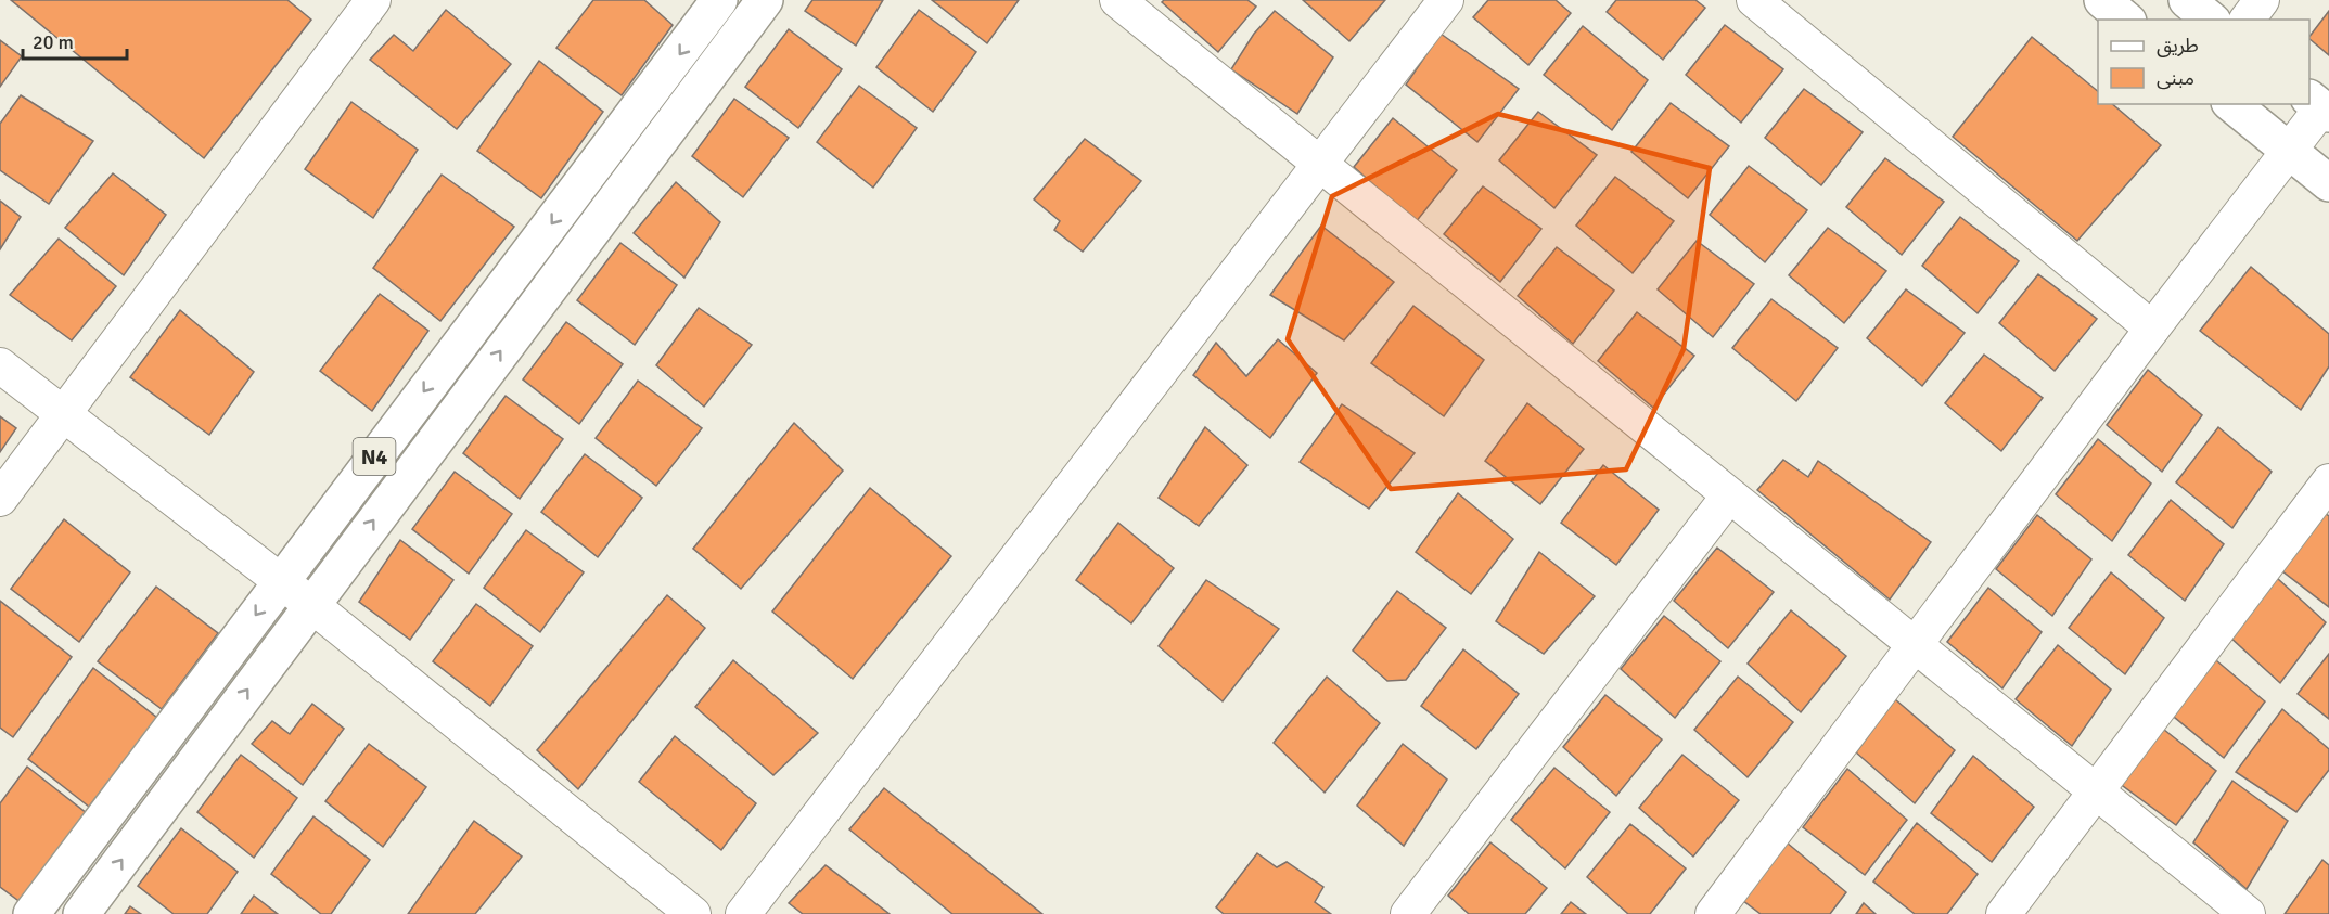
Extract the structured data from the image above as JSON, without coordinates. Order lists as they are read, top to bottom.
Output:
{
  "streets": {
    "main road": ["N4"]
  },
  "legend": ["طريق", "مبنى"],
  "scale_bar": "20 m"
}
